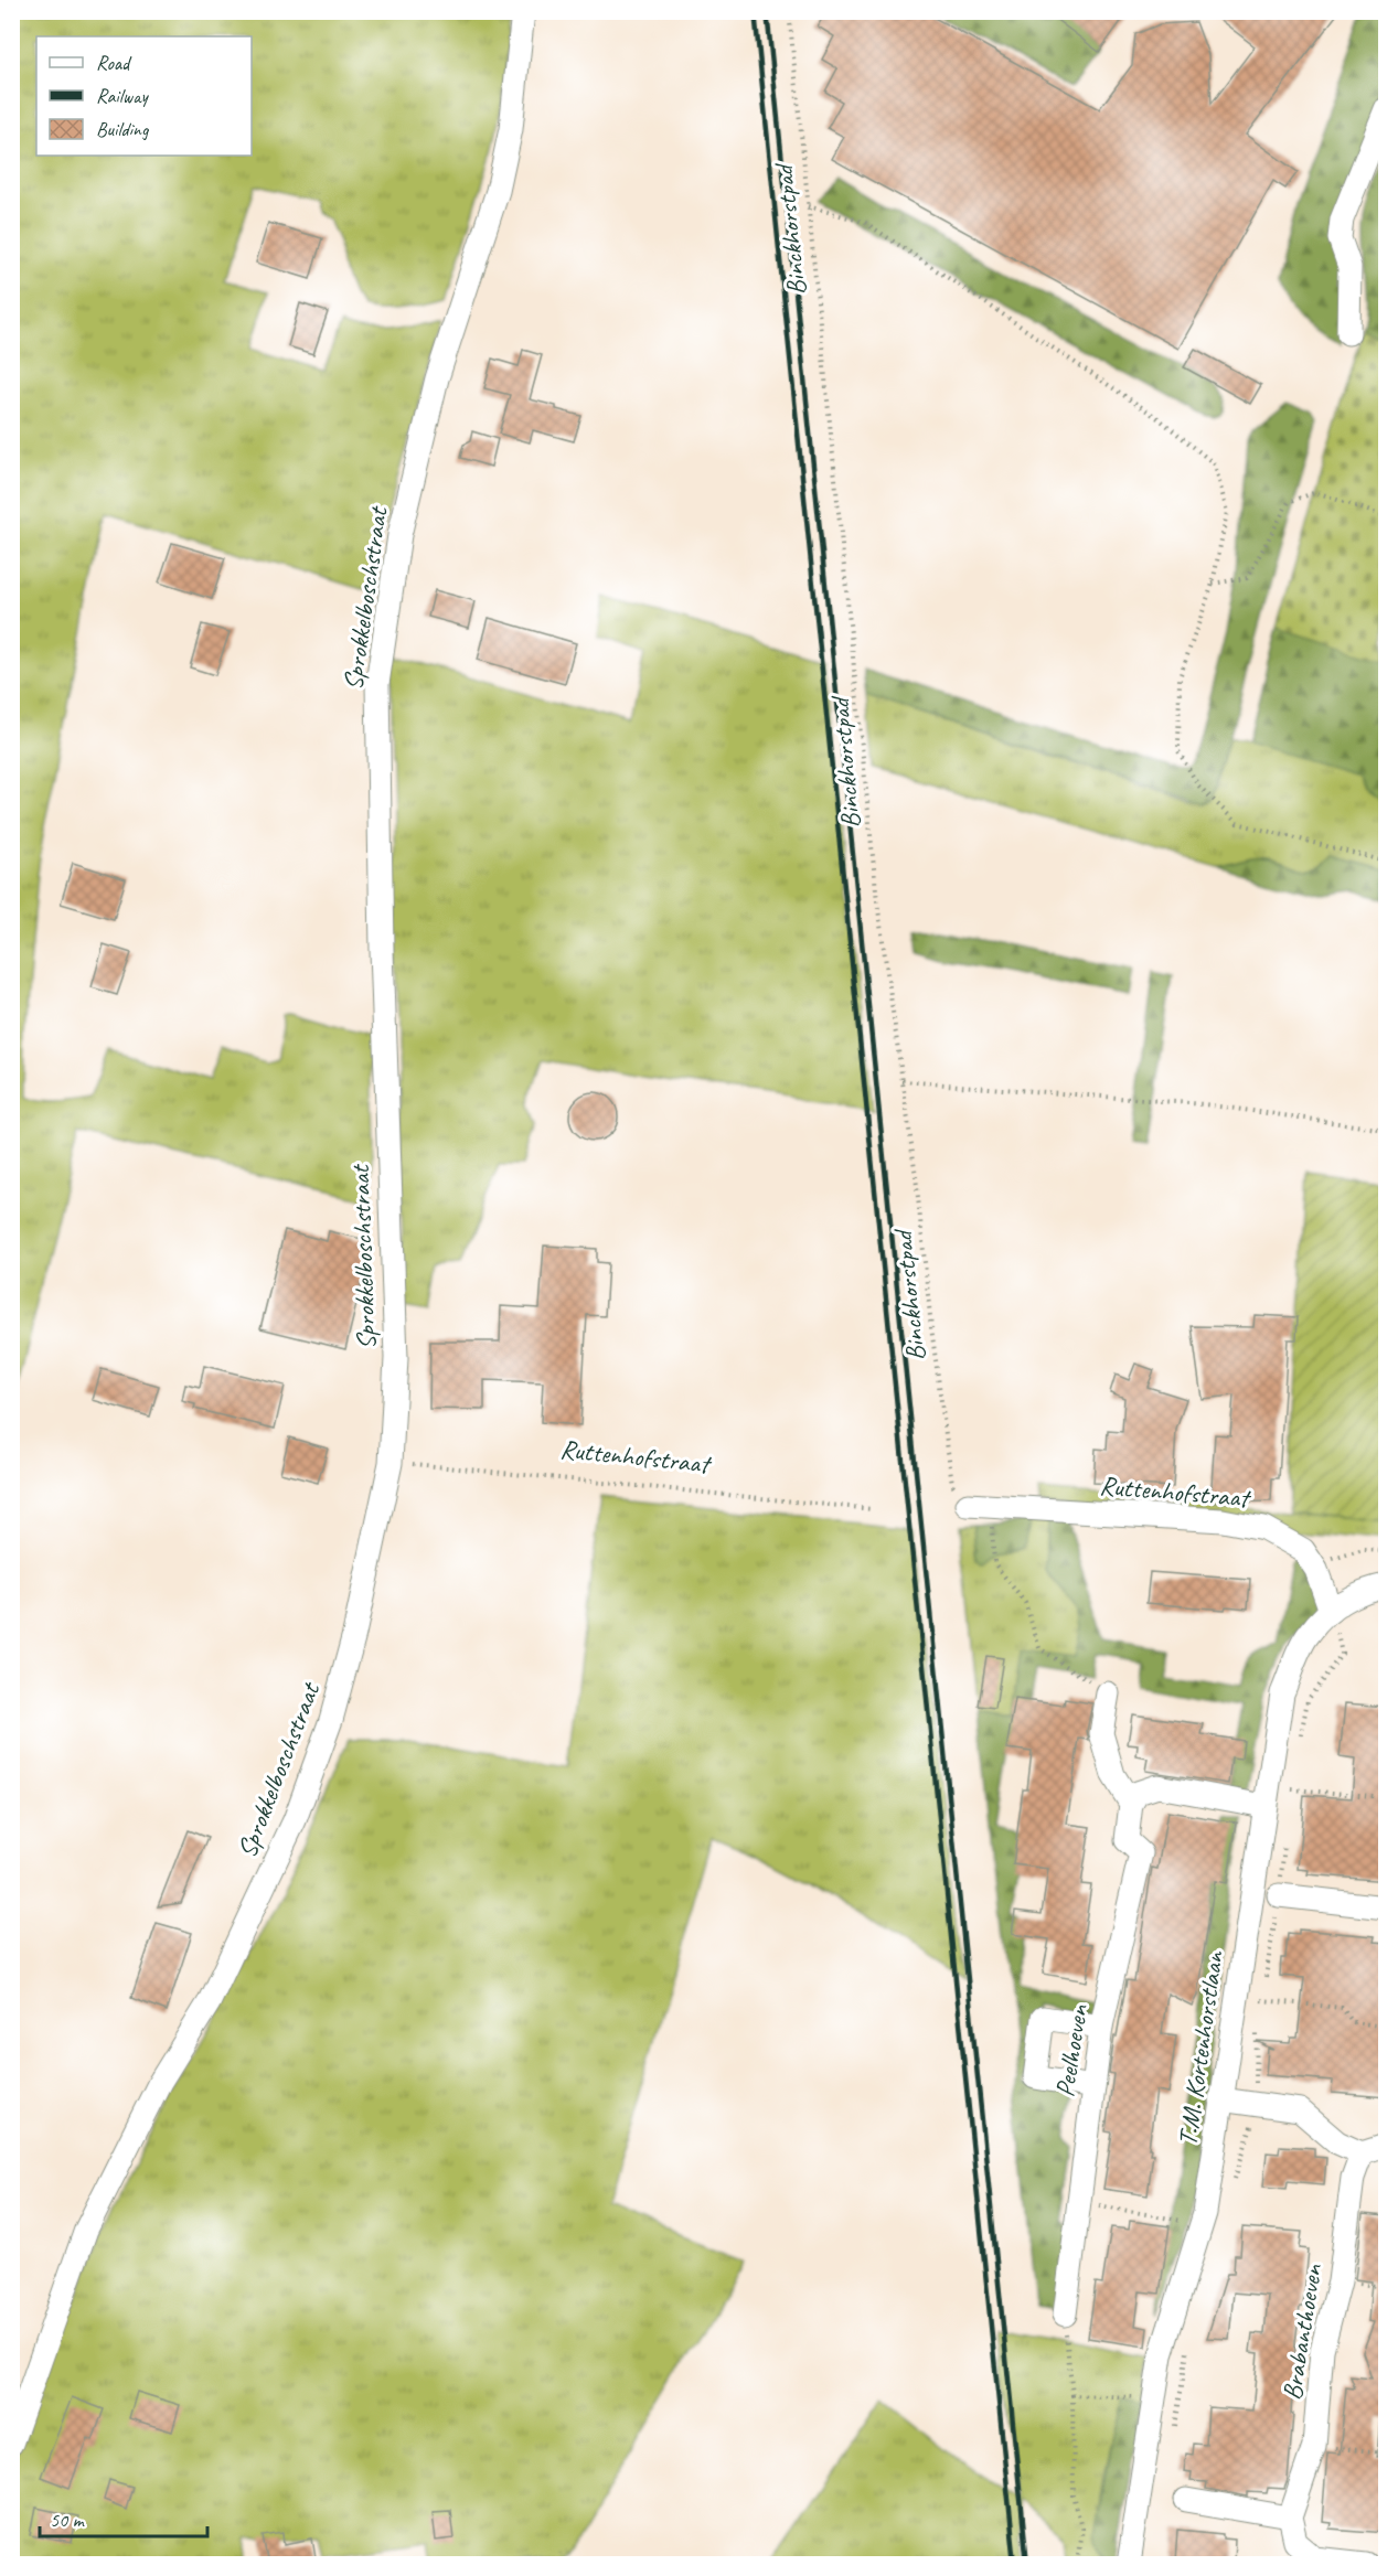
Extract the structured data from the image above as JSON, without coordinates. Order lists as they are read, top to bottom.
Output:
{
  "streets": {
    "street": [
      "Sprokkelboschstraat",
      "Ruttenhofstraat",
      "T.M. Kortenhorstlaan",
      "Peelhoeven",
      "Brabanthoeven"
    ],
    "path": ["Binckhorstpad"]
  },
  "crossings": [
    ["Binckhorstpad", "Ruttenhofstraat"],
    ["Sprokkelboschstraat", "Ruttenhofstraat"],
    ["Ruttenhofstraat", "T.M. Kortenhorstlaan"]
  ],
  "legend": ["Road", "Railway", "Building"],
  "scale_bar": "50 m"
}
